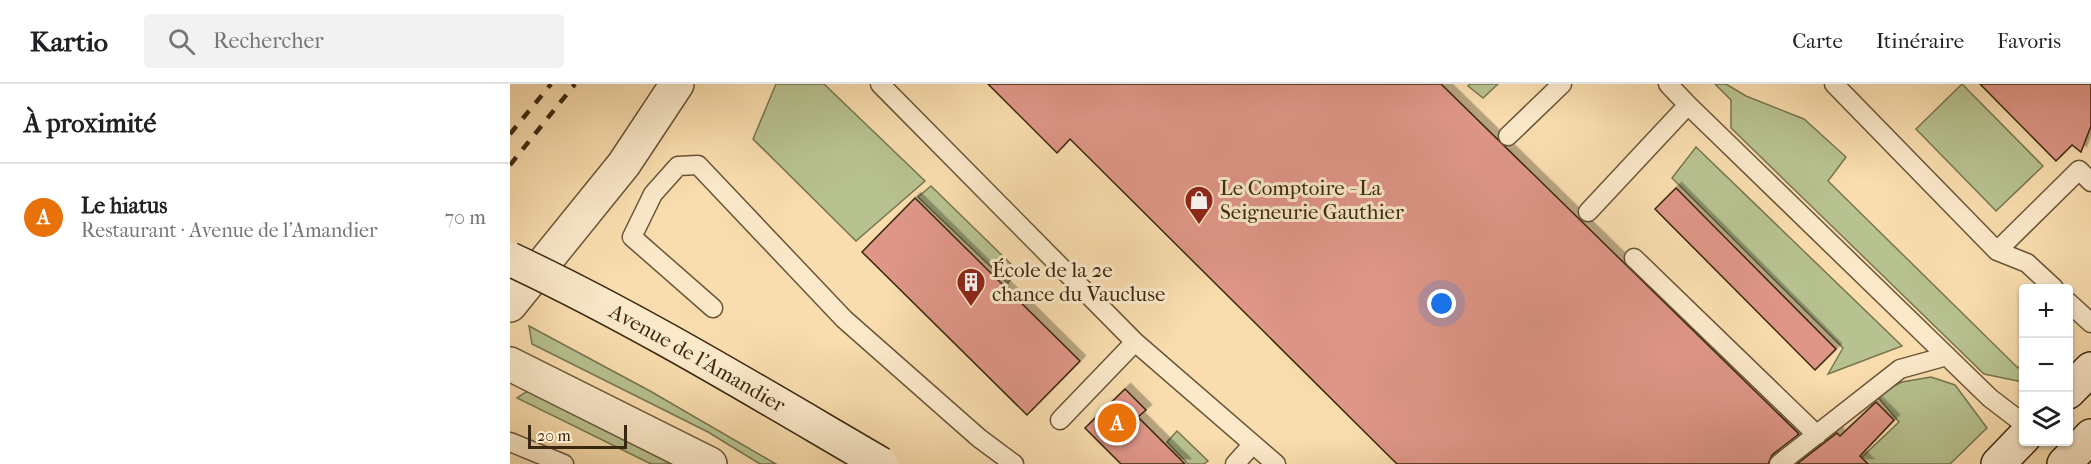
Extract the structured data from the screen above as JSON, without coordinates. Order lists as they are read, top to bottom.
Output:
{
  "streets": {
    "main road": ["Avenue de l'Amandier"]
  },
  "places": {
    "shop": ["Le Comptoire - La Seigneurie Gauthier"],
    "building": ["École de la 2e chance du Vaucluse"]
  },
  "scale_bar": "20 m",
  "page": {
    "header": "Kartio",
    "search": "Rechercher",
    "nav": ["Carte", "Itinéraire", "Favoris"],
    "heading": "À proximité",
    "list": [
      {
        "mark": "A",
        "name": "Le hiatus",
        "note": "Restaurant · Avenue de l'Amandier",
        "value": "70 m"
      }
    ],
    "map_buttons": ["+", "−"],
    "pins": "A",
    "scale": "20 m"
  }
}
